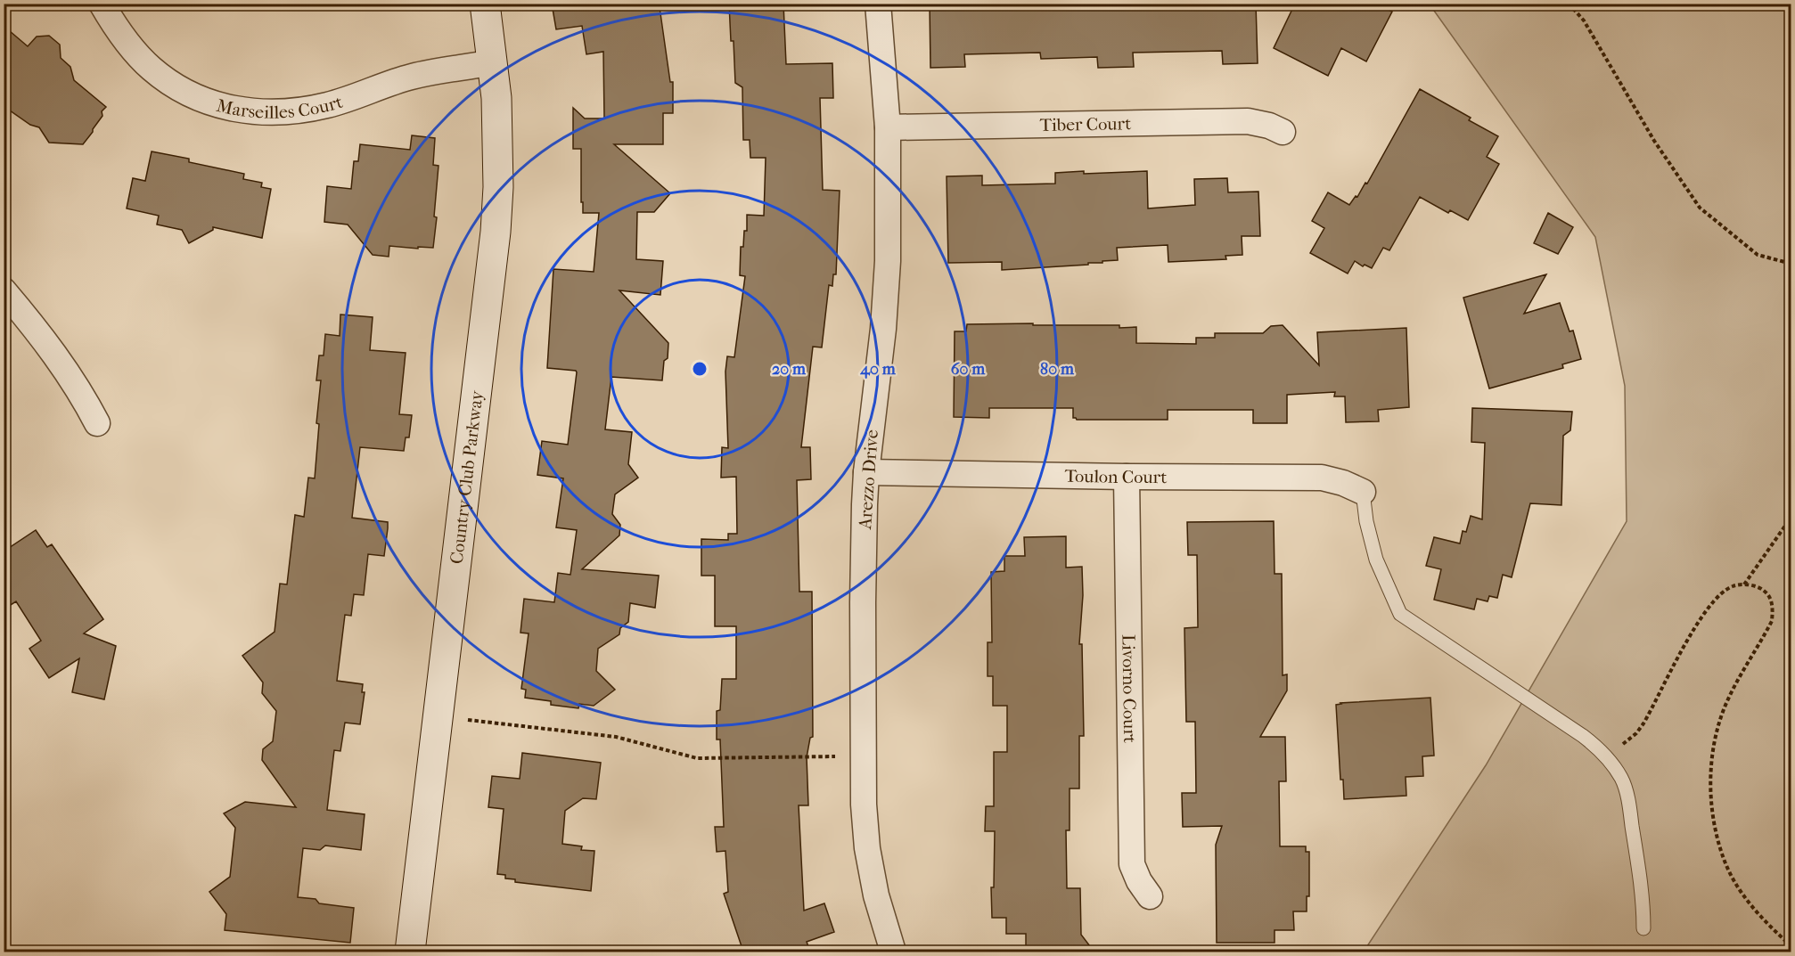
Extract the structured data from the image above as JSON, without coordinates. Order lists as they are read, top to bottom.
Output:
{
  "streets": {
    "street": [
      "Marseilles Court",
      "Tiber Court",
      "Toulon Court",
      "Country Club Parkway",
      "Arezzo Drive",
      "Livorno Court"
    ]
  },
  "crossings": [
    ["Marseilles Court", "Country Club Parkway"],
    ["Tiber Court", "Arezzo Drive"],
    ["Toulon Court", "Arezzo Drive"],
    ["Toulon Court", "Livorno Court"]
  ],
  "rings": [
    "20 m",
    "40 m",
    "60 m",
    "80 m"
  ]
}
